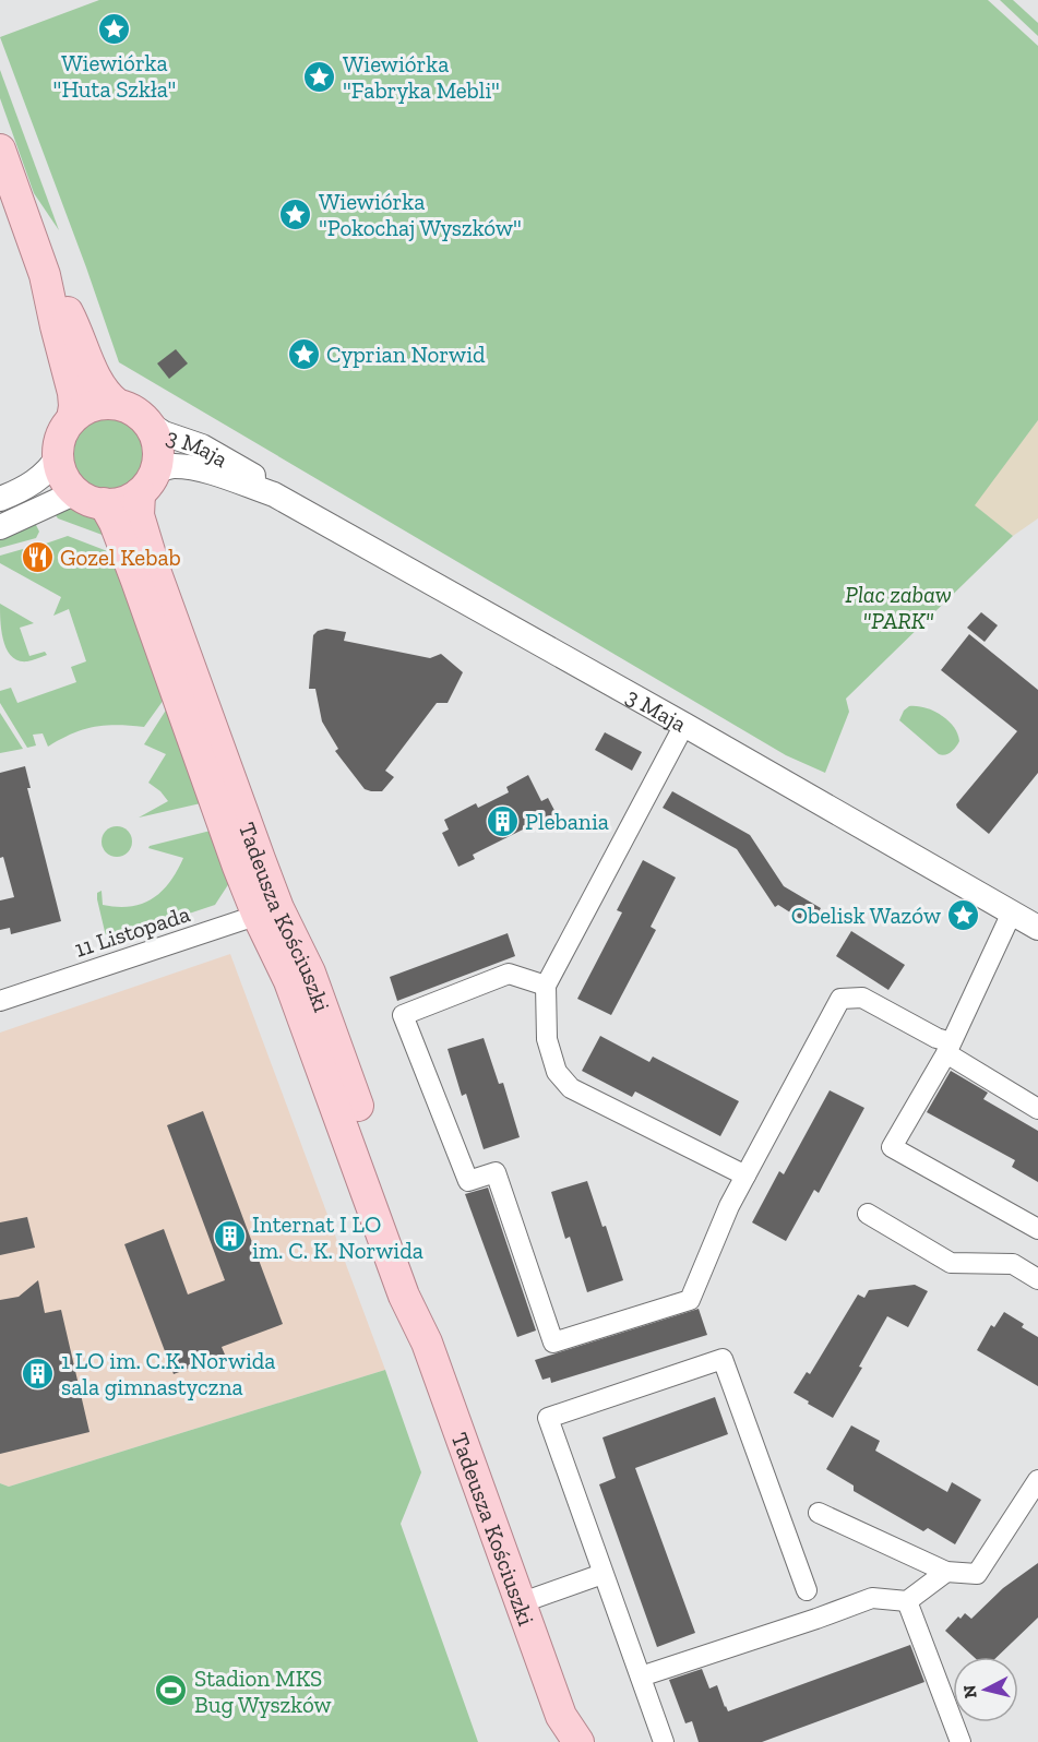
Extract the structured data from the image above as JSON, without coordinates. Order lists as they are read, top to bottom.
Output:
{
  "streets": {
    "main road": ["Tadeusza Kościuszki"],
    "street": ["3 Maja", "11 Listopada"]
  },
  "crossings": [
    ["3 Maja", "Tadeusza Kościuszki"],
    ["Tadeusza Kościuszki", "11 Listopada"]
  ],
  "parks": ["Plac zabaw \"PARK\""],
  "places": {
    "place": [
      "Wiewiórka \"Huta Szkła\"",
      "Wiewiórka \"Fabryka Mebli\"",
      "Wiewiórka \"Pokochaj Wyszków\"",
      "Cyprian Norwid",
      "Obelisk Wazów"
    ],
    "restaurant": ["Gozel Kebab"],
    "building": ["Plebania", "Internat I LO im. C. K. Norwida", "1 LO im. C.K. Norwida sala gimnastyczna"],
    "sports": ["Stadion MKS Bug Wyszków"]
  },
  "north": "left"
}
